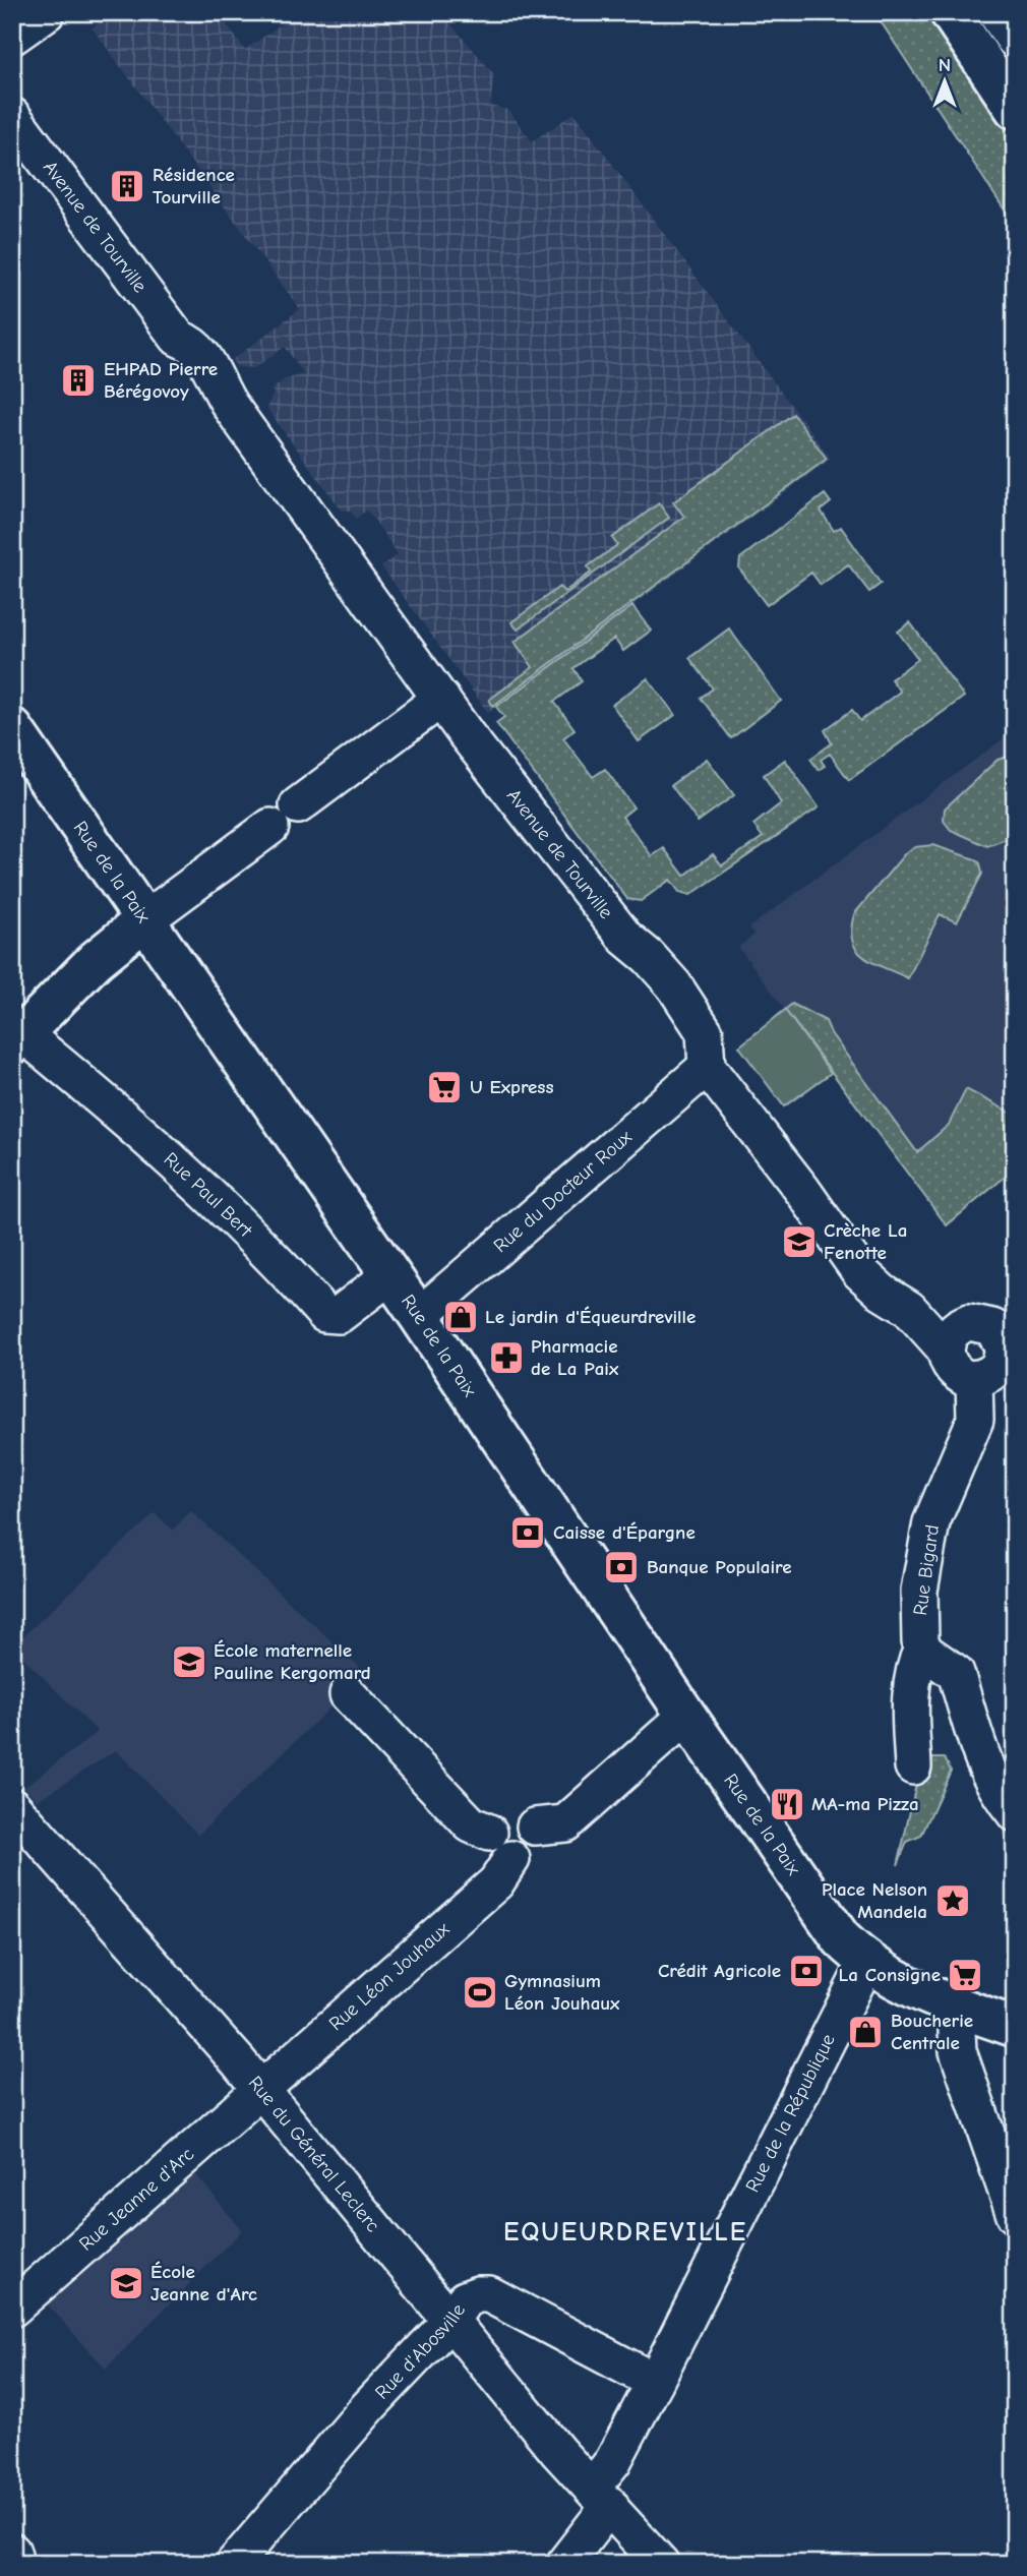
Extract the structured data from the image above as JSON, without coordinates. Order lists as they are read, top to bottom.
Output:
{
  "streets": {
    "main road": ["Rue de la Paix"],
    "street": [
      "Avenue de Tourville",
      "Rue du Docteur Roux",
      "Rue Paul Bert",
      "Rue Bigard",
      "Rue Léon Jouhaux",
      "Rue de la République",
      "Rue du Général Leclerc",
      "Rue Jeanne d'Arc",
      "Rue d'Abosville"
    ]
  },
  "crossings": [
    ["Avenue de Tourville", "Rue du Docteur Roux"],
    ["Rue de la Paix", "Rue du Docteur Roux"],
    ["Rue de la Paix", "Rue Paul Bert"],
    ["Rue de la Paix", "Rue de la République"],
    ["Rue Léon Jouhaux", "Rue du Général Leclerc"],
    ["Rue Léon Jouhaux", "Rue Jeanne d'Arc"],
    ["Rue de la République", "Rue du Général Leclerc"],
    ["Rue de la République", "Rue d'Abosville"],
    ["Rue du Général Leclerc", "Rue Jeanne d'Arc"],
    ["Rue du Général Leclerc", "Rue d'Abosville"]
  ],
  "districts": ["EQUEURDREVILLE"],
  "places": {
    "building": ["Résidence Tourville", "EHPAD Pierre Bérégovoy"],
    "supermarket": ["U Express", "La Consigne"],
    "school or university": ["Crèche La Fenotte", "École maternelle Pauline Kergomard", "École Jeanne d'Arc"],
    "shop": ["Le jardin d'Équeurdreville", "Boucherie Centrale"],
    "pharmacy": ["Pharmacie de La Paix"],
    "bank": ["Caisse d'Épargne", "Banque Populaire", "Crédit Agricole"],
    "restaurant": ["MA-ma Pizza"],
    "place": ["Place Nelson Mandela"],
    "sports": ["Gymnasium Léon Jouhaux"]
  },
  "north": "top"
}
